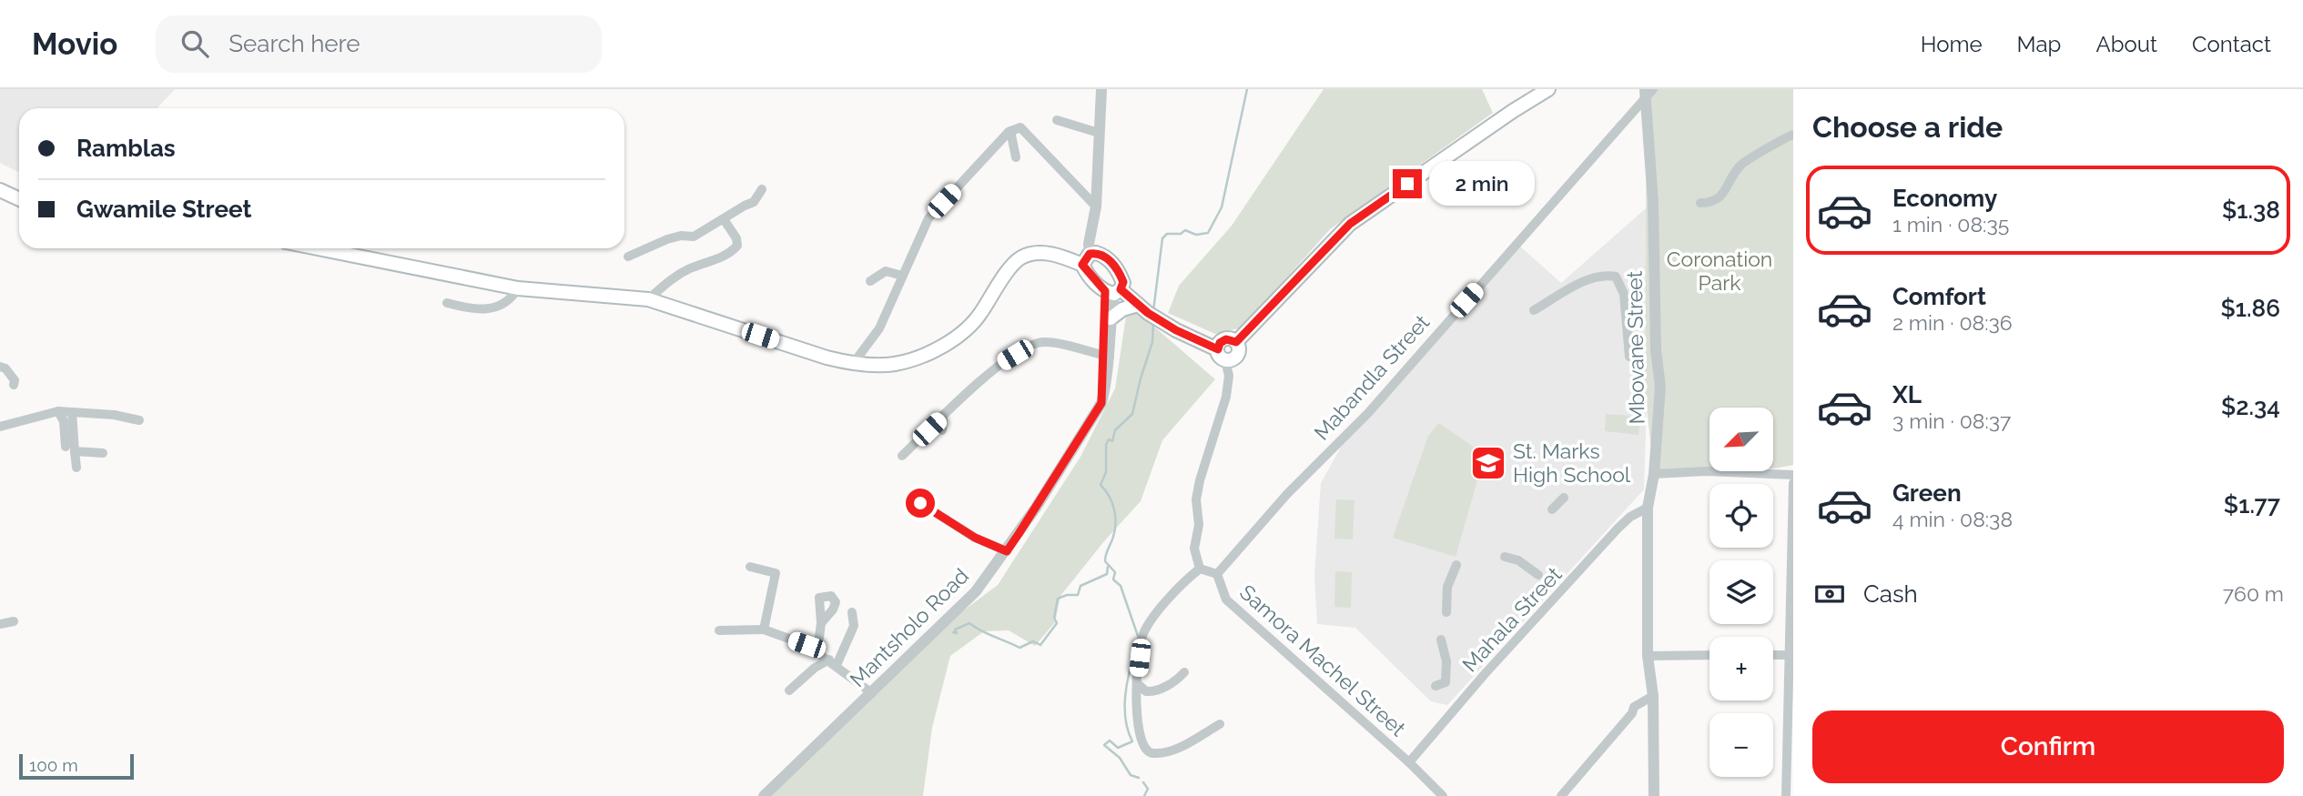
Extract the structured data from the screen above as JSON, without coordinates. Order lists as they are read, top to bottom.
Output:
{
  "streets": {
    "street": [
      "Mbovane Street",
      "Mabandla Street",
      "Mahala Street",
      "Mantsholo Road",
      "Samora Machel Street"
    ]
  },
  "crossings": [
    ["Mbovane Street", "Mabandla Street"],
    ["Mbovane Street", "Mahala Street"],
    ["Mabandla Street", "Samora Machel Street"],
    ["Mahala Street", "Samora Machel Street"]
  ],
  "parks": ["Coronation Park"],
  "places": {
    "school or university": ["St. Marks High School"]
  },
  "scale_bar": "100 m",
  "north": "bottom left",
  "page": {
    "header": "Movio",
    "search": "Search here",
    "nav": [
      "Home",
      "Map",
      "About",
      "Contact"
    ],
    "heading": "Choose a ride",
    "banner": ["Ramblas", "Gwamile Street"],
    "bubble": "2 min",
    "list": [
      {
        "name": "Economy",
        "note": "1 min · 08:35",
        "value": "$1.38"
      },
      {
        "name": "Comfort",
        "note": "2 min · 08:36",
        "value": "$1.86"
      },
      {
        "name": "XL",
        "note": "3 min · 08:37",
        "value": "$2.34"
      },
      {
        "name": "Green",
        "note": "4 min · 08:38",
        "value": "$1.77"
      }
    ],
    "map_buttons": ["+", "−"],
    "pay": ["Cash", "760 m"],
    "buttons": "Confirm",
    "scale": "100 m"
  }
}
